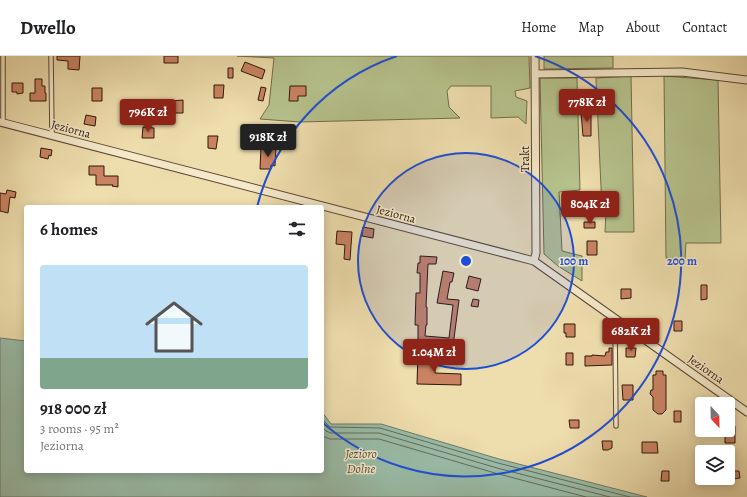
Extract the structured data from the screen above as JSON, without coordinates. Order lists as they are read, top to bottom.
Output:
{
  "streets": {
    "street": ["Jeziorna", "Trakt"]
  },
  "crossings": [
    ["Jeziorna", "Trakt"]
  ],
  "water": ["Jezioro Dolne"],
  "north": "bottom",
  "page": {
    "header": "Dwello",
    "nav": [
      "Home",
      "Map",
      "About",
      "Contact"
    ],
    "price": [
      "778K zł",
      "796K zł",
      "918K zł",
      "804K zł",
      "682K zł",
      "1.04M zł"
    ],
    "heading": "6 homes",
    "list": [
      {
        "name": "918 000 zł",
        "note": "3 rooms · 95 m² · Jeziorna"
      }
    ]
  },
  "rings": ["100 m", "200 m"]
}
